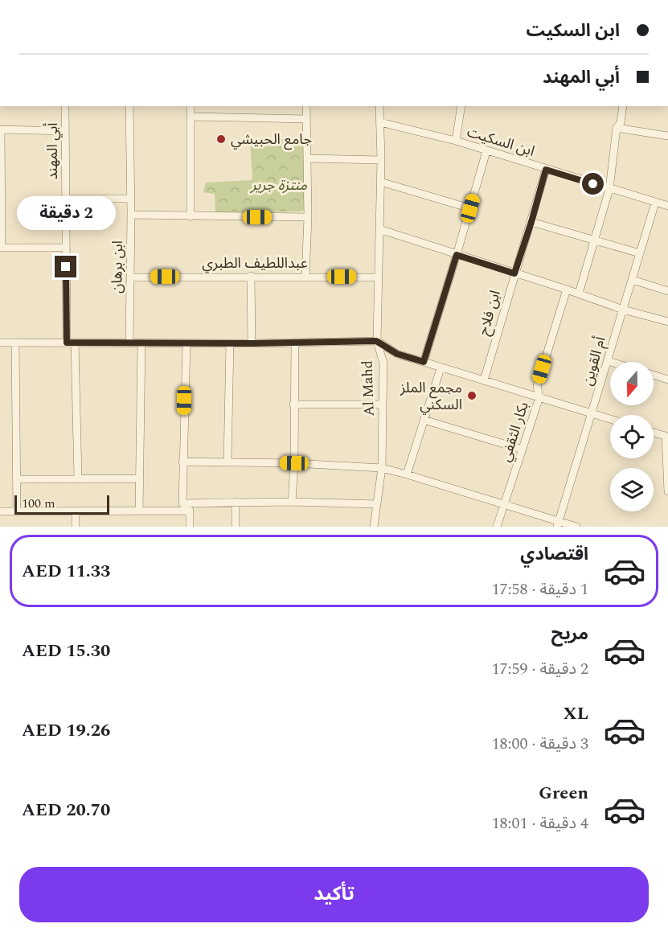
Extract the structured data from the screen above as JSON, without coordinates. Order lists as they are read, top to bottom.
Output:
{
  "streets": {
    "street": [
      "ابن السكيت",
      "أبي المهند",
      "عبداللطيف الطبري",
      "ابن برهان",
      "ابن فلاح",
      "أم القوين",
      "Al Mahd",
      "بكار الثقفي"
    ]
  },
  "crossings": [
    ["ابن السكيت", "ابن فلاح"],
    ["ابن السكيت", "أم القوين"],
    ["ابن السكيت", "Al Mahd"],
    ["عبداللطيف الطبري", "ابن برهان"],
    ["عبداللطيف الطبري", "Al Mahd"]
  ],
  "parks": ["منتزة جرير"],
  "places": ["جامع الحبيشي", "مجمع الملز السكني"],
  "scale_bar": "100 m",
  "north": "bottom",
  "page": {
    "banner": ["ابن السكيت", "أبي المهند"],
    "bubble": "2 دقيقة",
    "scale": "100 m",
    "list": [
      {
        "name": "اقتصادي",
        "note": "1 دقيقة · 17:58",
        "value": "AED 11.33"
      },
      {
        "name": "مريح",
        "note": "2 دقيقة · 17:59",
        "value": "AED 15.30"
      },
      {
        "name": "XL",
        "note": "3 دقيقة · 18:00",
        "value": "AED 19.26"
      },
      {
        "name": "Green",
        "note": "4 دقيقة · 18:01",
        "value": "AED 20.70"
      }
    ],
    "buttons": "تأكيد"
  }
}
